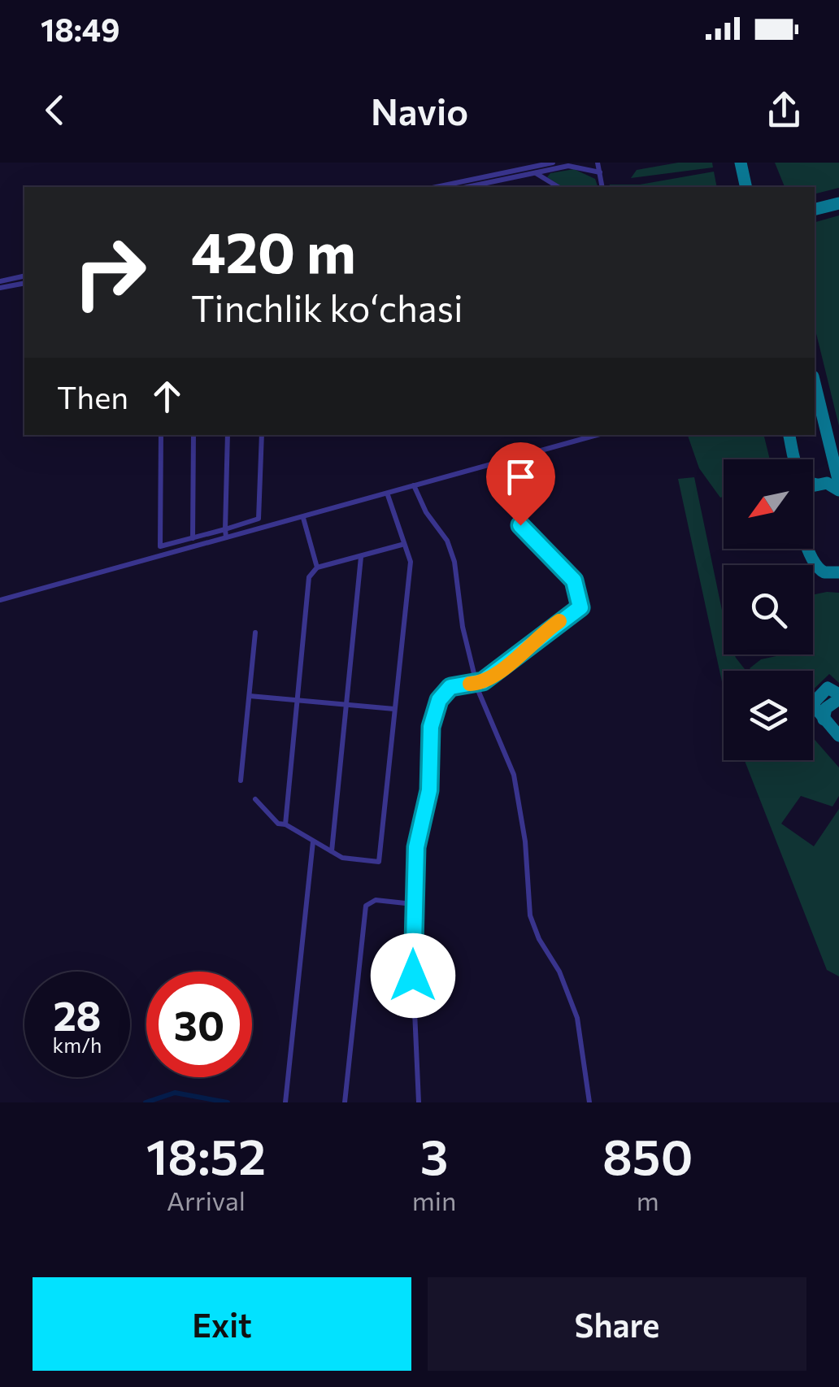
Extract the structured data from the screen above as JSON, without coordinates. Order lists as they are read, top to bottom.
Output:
{
  "north": "bottom left",
  "page": {
    "status": "18:49",
    "header": "Navio",
    "turn": ["420 m", "Tinchlik koʻchasi"],
    "then": "Then",
    "speed": "28 km/h",
    "limit": "30",
    "eta": [
      "18:52",
      "Arrival",
      "3",
      "min",
      "850",
      "m"
    ],
    "buttons": ["Exit", "Share"]
  }
}
